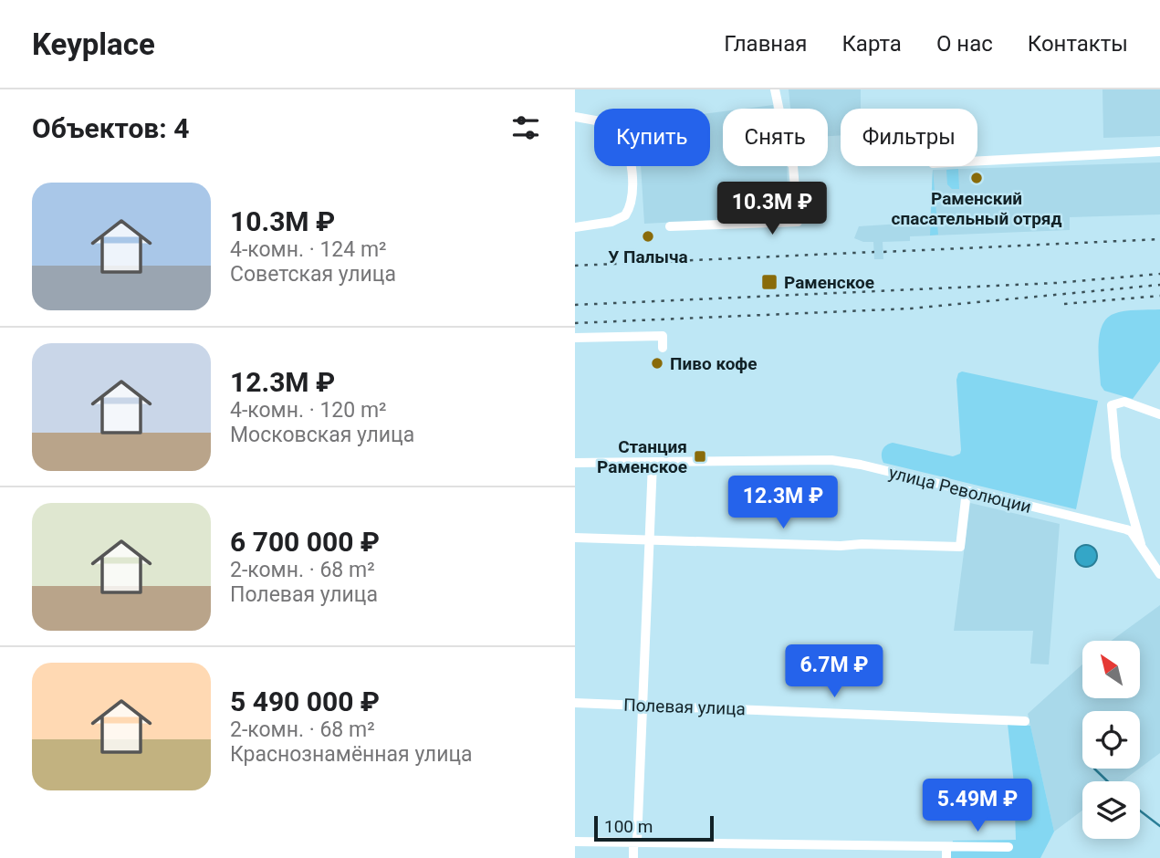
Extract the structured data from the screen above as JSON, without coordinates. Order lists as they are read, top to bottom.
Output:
{
  "streets": {
    "street": ["улица Революции", "Полевая улица"]
  },
  "places": {
    "other": ["Раменский спасательный отряд", "У Палыча", "Пиво кофе"],
    "transit": ["Раменское", "Станция Раменское"]
  },
  "scale_bar": "100 m",
  "north": "top left",
  "page": {
    "header": "Keyplace",
    "nav": [
      "Главная",
      "Карта",
      "О нас",
      "Контакты"
    ],
    "heading": "Объектов: 4",
    "chip": ["Купить", "Снять", "Фильтры"],
    "list": [
      {
        "name": "10.3M ₽",
        "note": "4-комн. · 124 m² · Советская улица"
      },
      {
        "name": "12.3M ₽",
        "note": "4-комн. · 120 m² · Московская улица"
      },
      {
        "name": "6 700 000 ₽",
        "note": "2-комн. · 68 m² · Полевая улица"
      },
      {
        "name": "5 490 000 ₽",
        "note": "2-комн. · 68 m² · Краснознамённая улица"
      }
    ],
    "price": [
      "10.3M ₽",
      "12.3M ₽",
      "6.7M ₽",
      "5.49M ₽"
    ],
    "scale": "100 m"
  }
}
